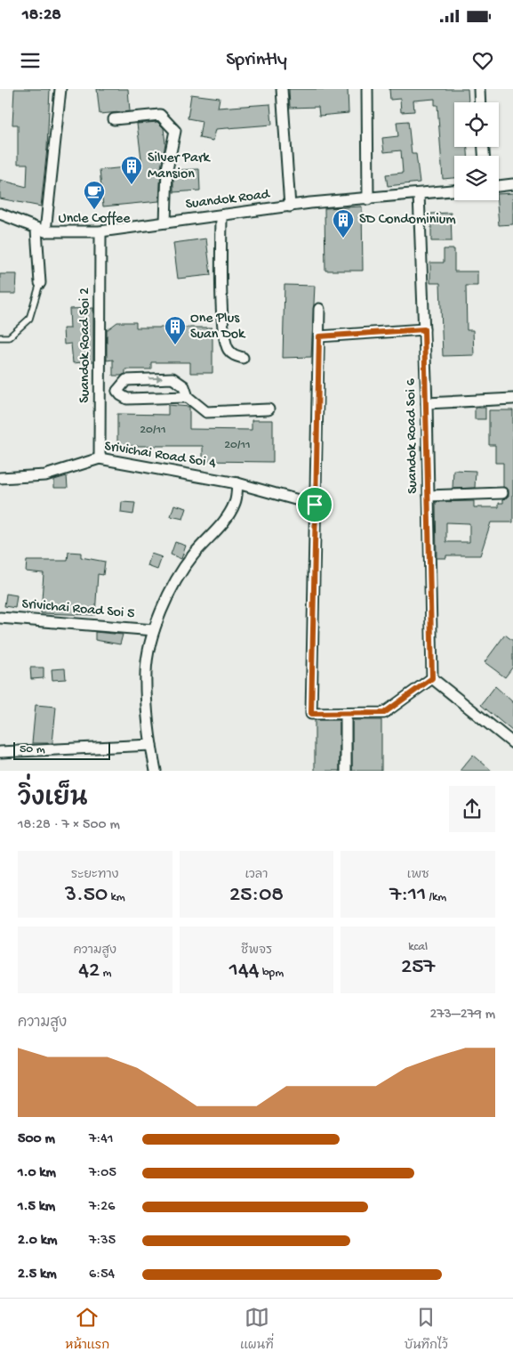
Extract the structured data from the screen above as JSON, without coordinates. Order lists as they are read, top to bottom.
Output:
{
  "streets": {
    "street": [
      "Suandok Road",
      "Suandok Road Soi 2",
      "Suandok Road Soi 6",
      "Srivichai Road Soi 4",
      "Srivichai Road Soi 5"
    ]
  },
  "crossings": [
    ["Suandok Road", "Suandok Road Soi 2"],
    ["Suandok Road", "Suandok Road Soi 6"],
    ["Suandok Road Soi 2", "Srivichai Road Soi 4"]
  ],
  "places": {
    "building": ["Silver Park Mansion", "SD Condominium", "One Plus Suan Dok"],
    "cafe": ["Uncle Coffee"]
  },
  "house_numbers": ["20/11", "20/11"],
  "scale_bar": "50 m",
  "page": {
    "status": "18:28",
    "header": "Sprintly",
    "scale": "50 m",
    "heading": ["วิ่งเย็น", "18:28 · 7 × 500 m"],
    "stats": [
      ["ระยะทาง", "3.50 km"],
      ["เวลา", "25:08"],
      ["เพซ", "7:11 /km"],
      ["ความสูง", "42 m"],
      ["ชีพจร", "144 bpm"],
      ["kcal", "257"]
    ],
    "chart": ["ความสูง", "273–279 m"],
    "list": [
      {
        "name": "500 m",
        "note": "7:41"
      },
      {
        "name": "1.0 km",
        "note": "7:05"
      },
      {
        "name": "1.5 km",
        "note": "7:26"
      },
      {
        "name": "2.0 km",
        "note": "7:35"
      },
      {
        "name": "2.5 km",
        "note": "6:54"
      }
    ],
    "tabs": ["หน้าแรก", "แผนที่", "บันทึกไว้"]
  }
}
